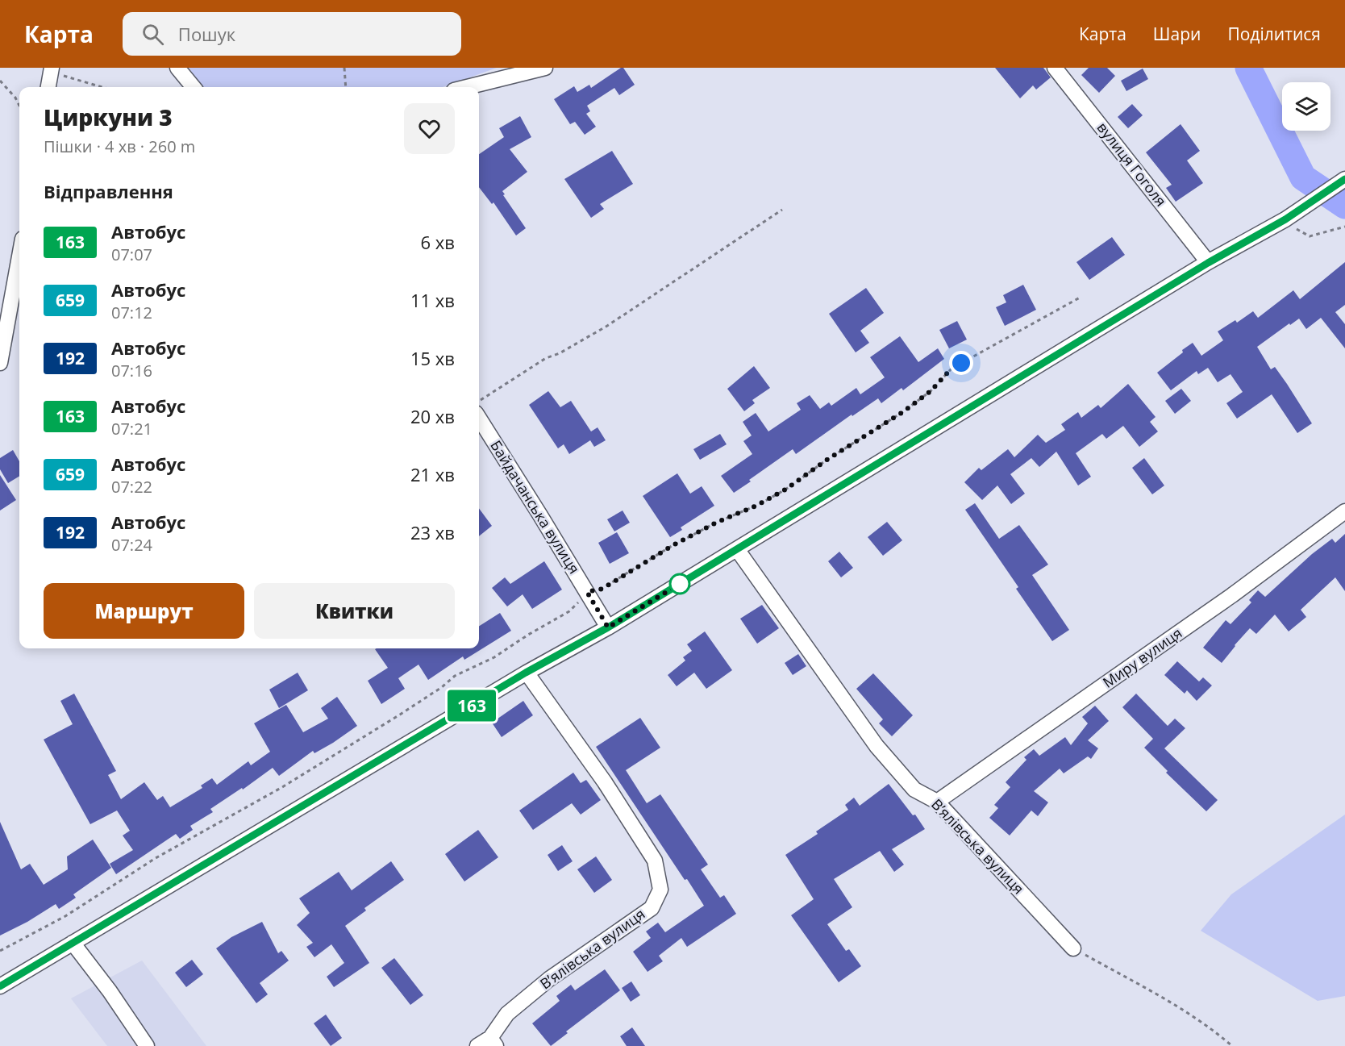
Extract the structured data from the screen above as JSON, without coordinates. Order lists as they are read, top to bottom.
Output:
{
  "streets": {
    "street": [
      "вулиця Гоголя",
      "Байдачанська вулиця",
      "Миру вулиця",
      "В’ялівська вулиця"
    ]
  },
  "crossings": [
    ["Миру вулиця", "В’ялівська вулиця"]
  ],
  "lines": ["bus line 163"],
  "page": {
    "header": "Карта",
    "search": "Пошук",
    "nav": ["Карта", "Шари", "Поділитися"],
    "on_map": "163",
    "heading": [
      ["Циркуни 3", "Пішки · 4 хв · 260 m"],
      "Відправлення"
    ],
    "list": [
      {
        "mark": "163",
        "name": "Автобус",
        "note": "07:07",
        "value": "6 хв"
      },
      {
        "mark": "659",
        "name": "Автобус",
        "note": "07:12",
        "value": "11 хв"
      },
      {
        "mark": "192",
        "name": "Автобус",
        "note": "07:16",
        "value": "15 хв"
      },
      {
        "mark": "163",
        "name": "Автобус",
        "note": "07:21",
        "value": "20 хв"
      },
      {
        "mark": "659",
        "name": "Автобус",
        "note": "07:22",
        "value": "21 хв"
      },
      {
        "mark": "192",
        "name": "Автобус",
        "note": "07:24",
        "value": "23 хв"
      }
    ],
    "buttons": ["Маршрут", "Квитки"]
  }
}
